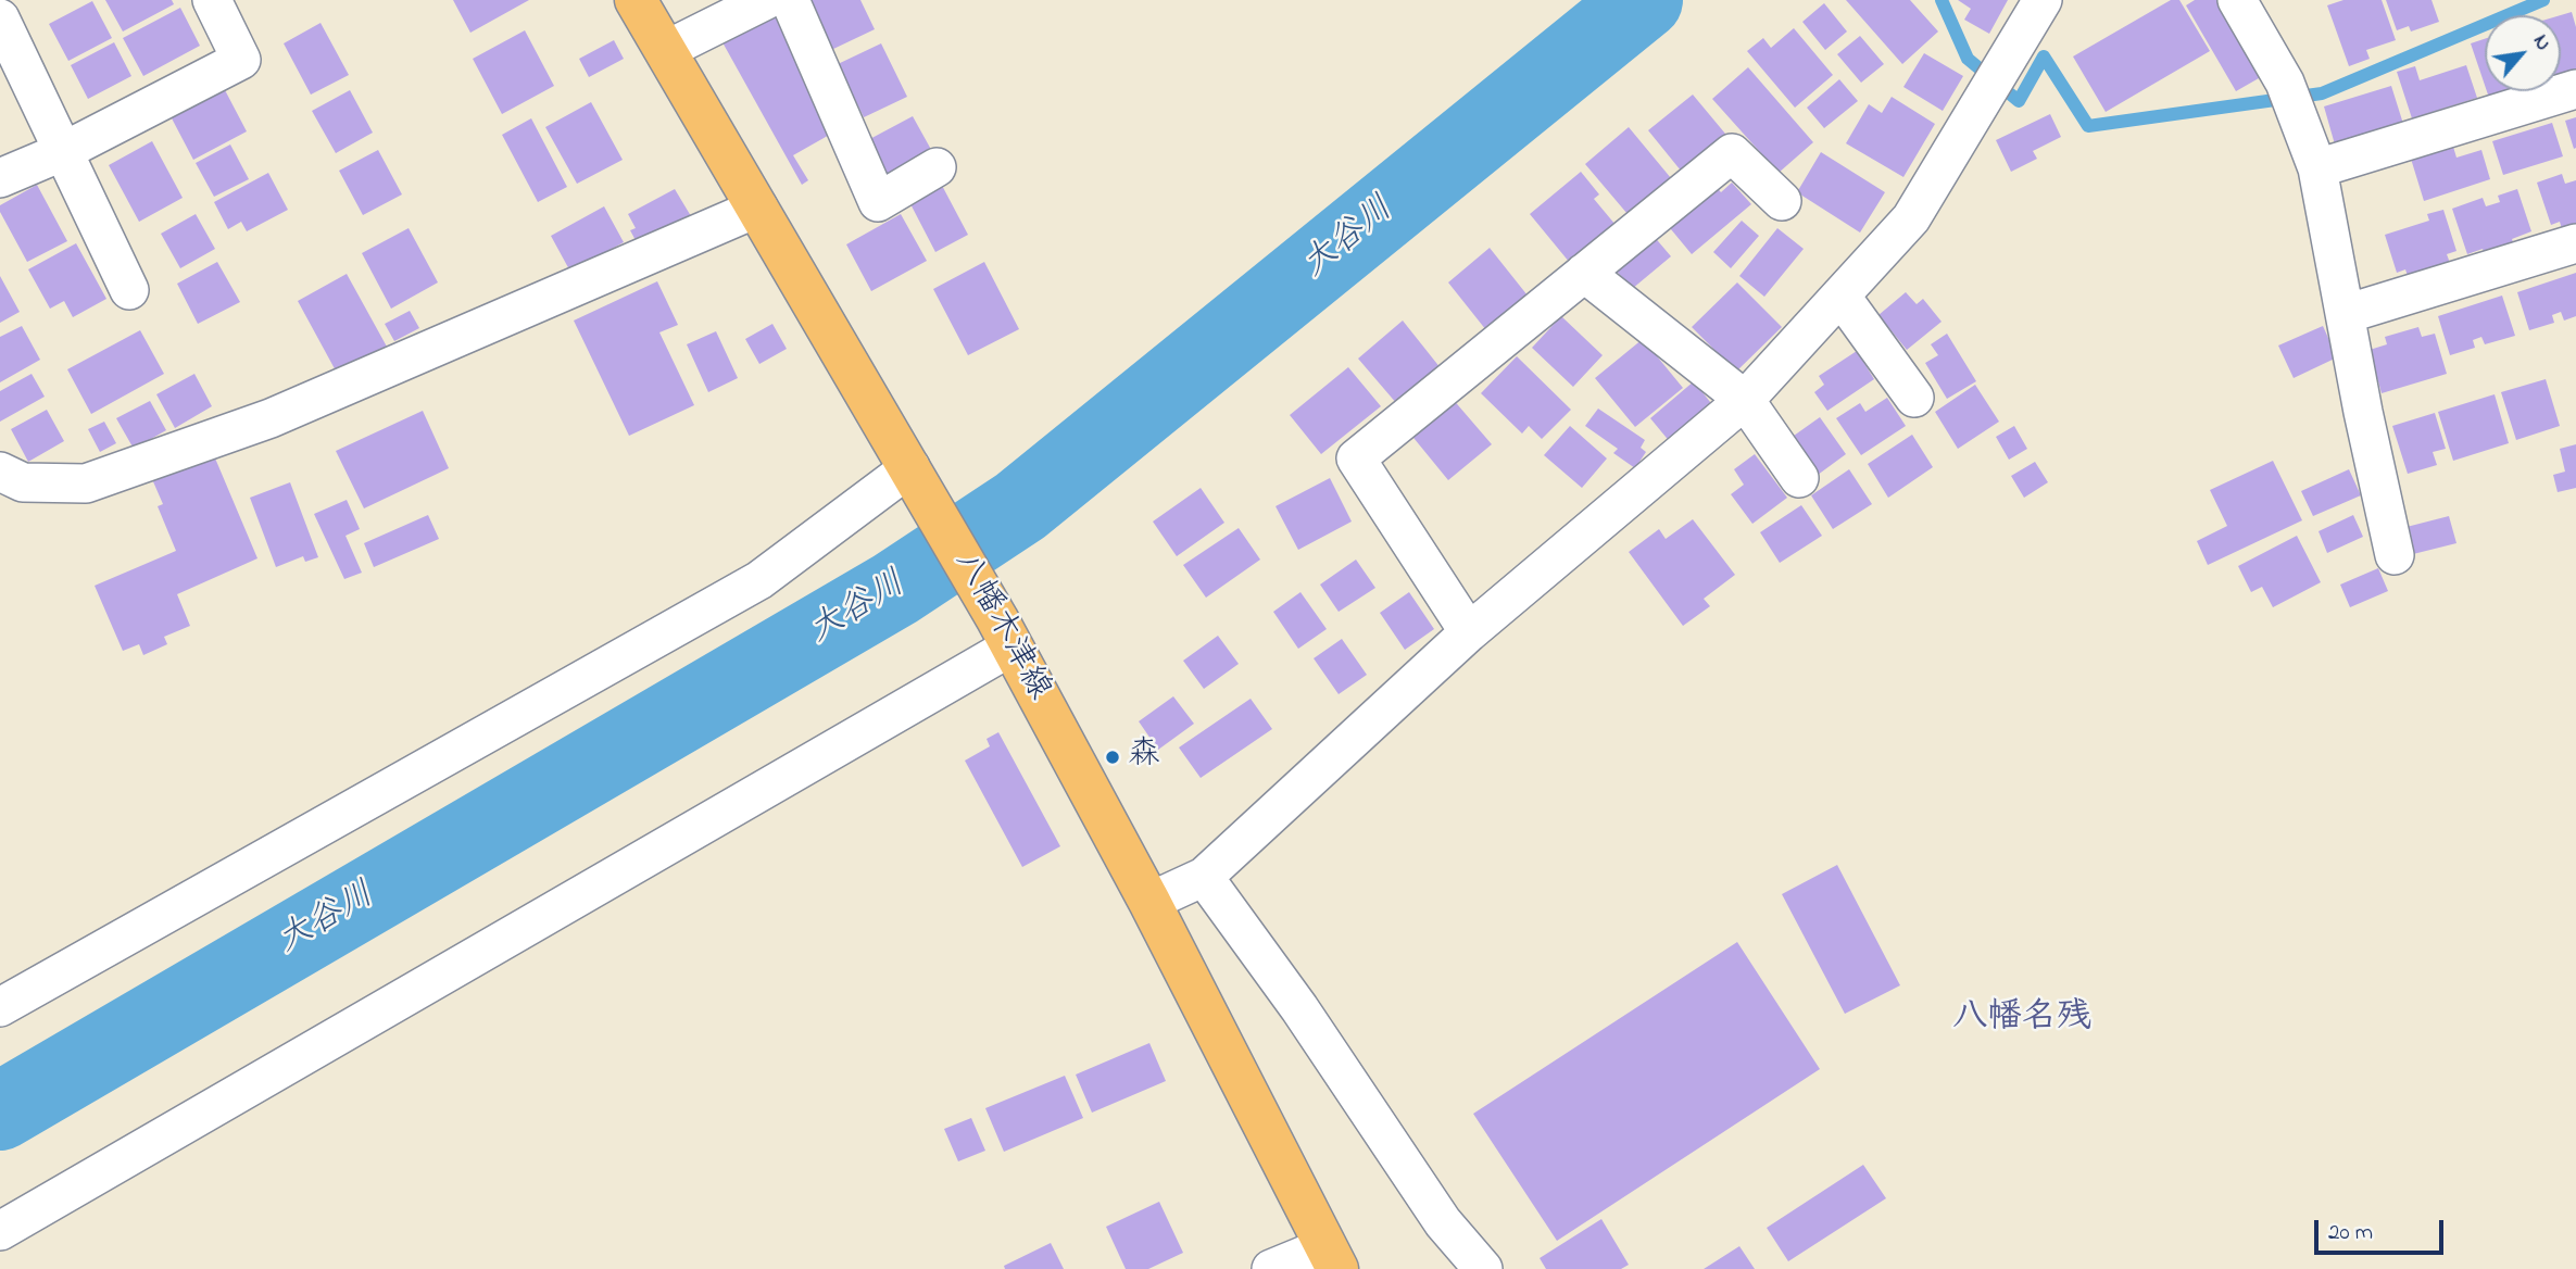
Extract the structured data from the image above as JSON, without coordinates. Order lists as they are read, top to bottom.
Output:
{
  "streets": {
    "main road": ["八幡木津線"]
  },
  "districts": ["八幡名残"],
  "water": ["大谷川"],
  "places": ["森"],
  "scale_bar": "20 m",
  "north": "top right"
}
